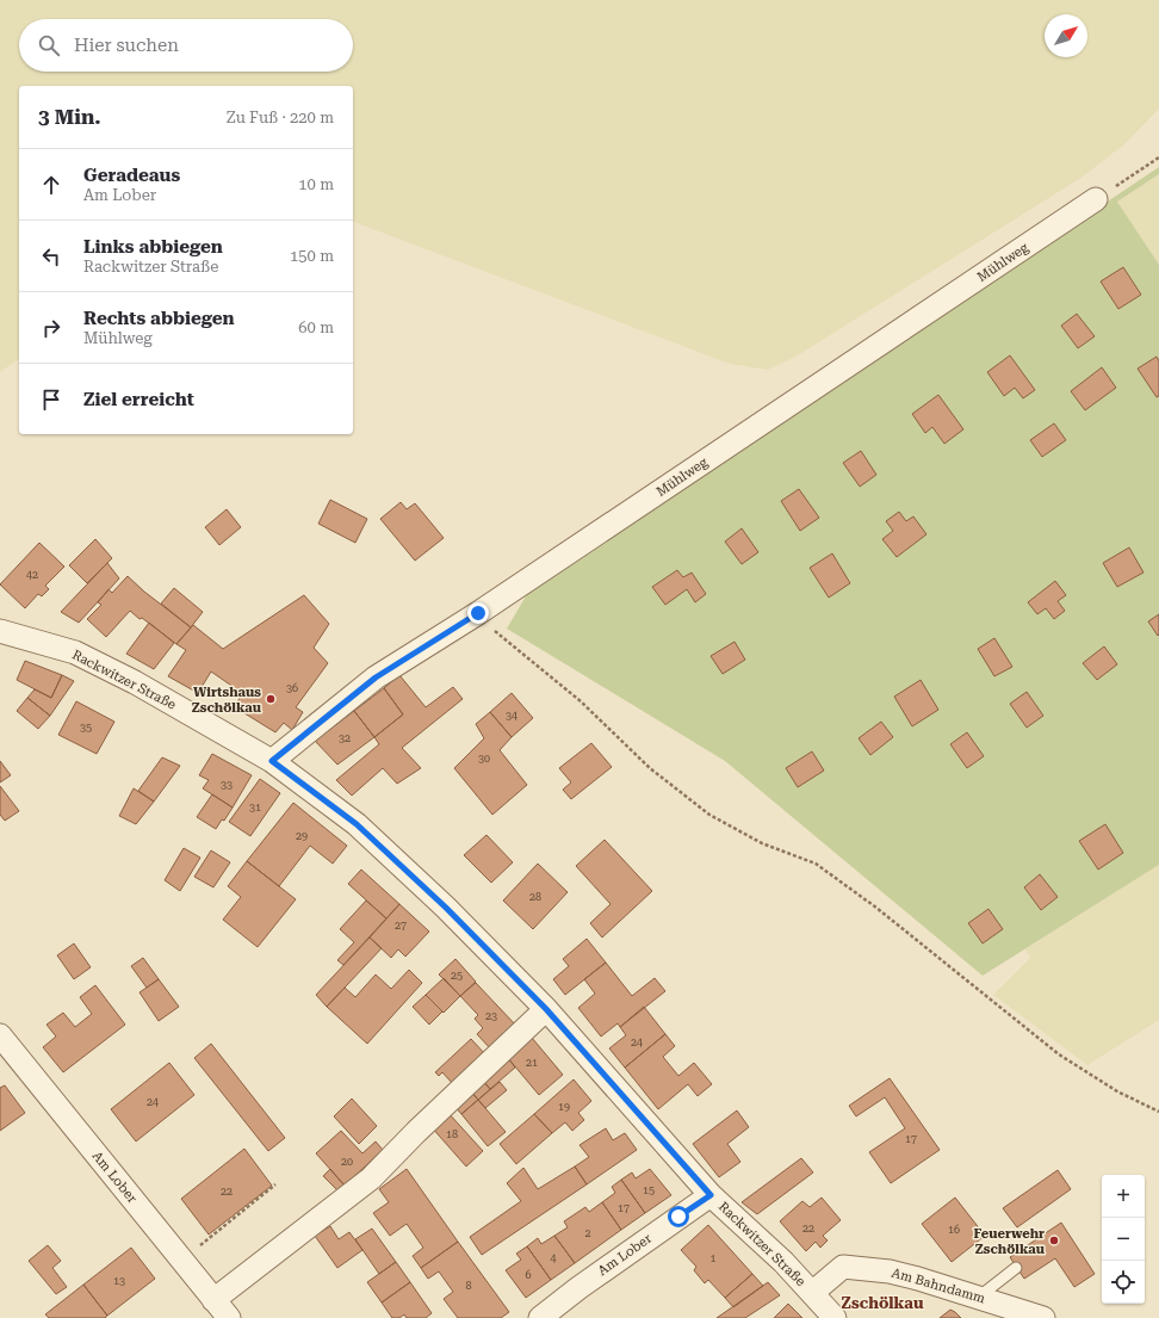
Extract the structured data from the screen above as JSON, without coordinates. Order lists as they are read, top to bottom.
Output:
{
  "streets": {
    "street": [
      "Mühlweg",
      "Rackwitzer Straße",
      "Am Lober",
      "Am Bahndamm"
    ]
  },
  "crossings": [
    ["Mühlweg", "Rackwitzer Straße"],
    ["Rackwitzer Straße", "Am Lober"],
    ["Rackwitzer Straße", "Am Bahndamm"]
  ],
  "districts": ["Zschölkau"],
  "places": ["Wirtshaus Zschölkau", "Feuerwehr Zschölkau"],
  "house_numbers": [
    "42",
    "36",
    "34",
    "35",
    "32",
    "30",
    "33",
    "31",
    "29",
    "28",
    "27",
    "25",
    "23",
    "24",
    "21",
    "24",
    "19",
    "18",
    "17",
    "20",
    "15",
    "22",
    "17",
    "22",
    "16",
    "2",
    "4",
    "1",
    "6",
    "13",
    "8"
  ],
  "north": "top right",
  "page": {
    "search": "Hier suchen",
    "heading": ["3 Min.", "Zu Fuß · 220 m"],
    "list": [
      ["Geradeaus", "Am Lober", "10 m"],
      ["Links abbiegen", "Rackwitzer Straße", "150 m"],
      ["Rechts abbiegen", "Mühlweg", "60 m"],
      "Ziel erreicht"
    ],
    "map_buttons": ["+", "−"]
  }
}
